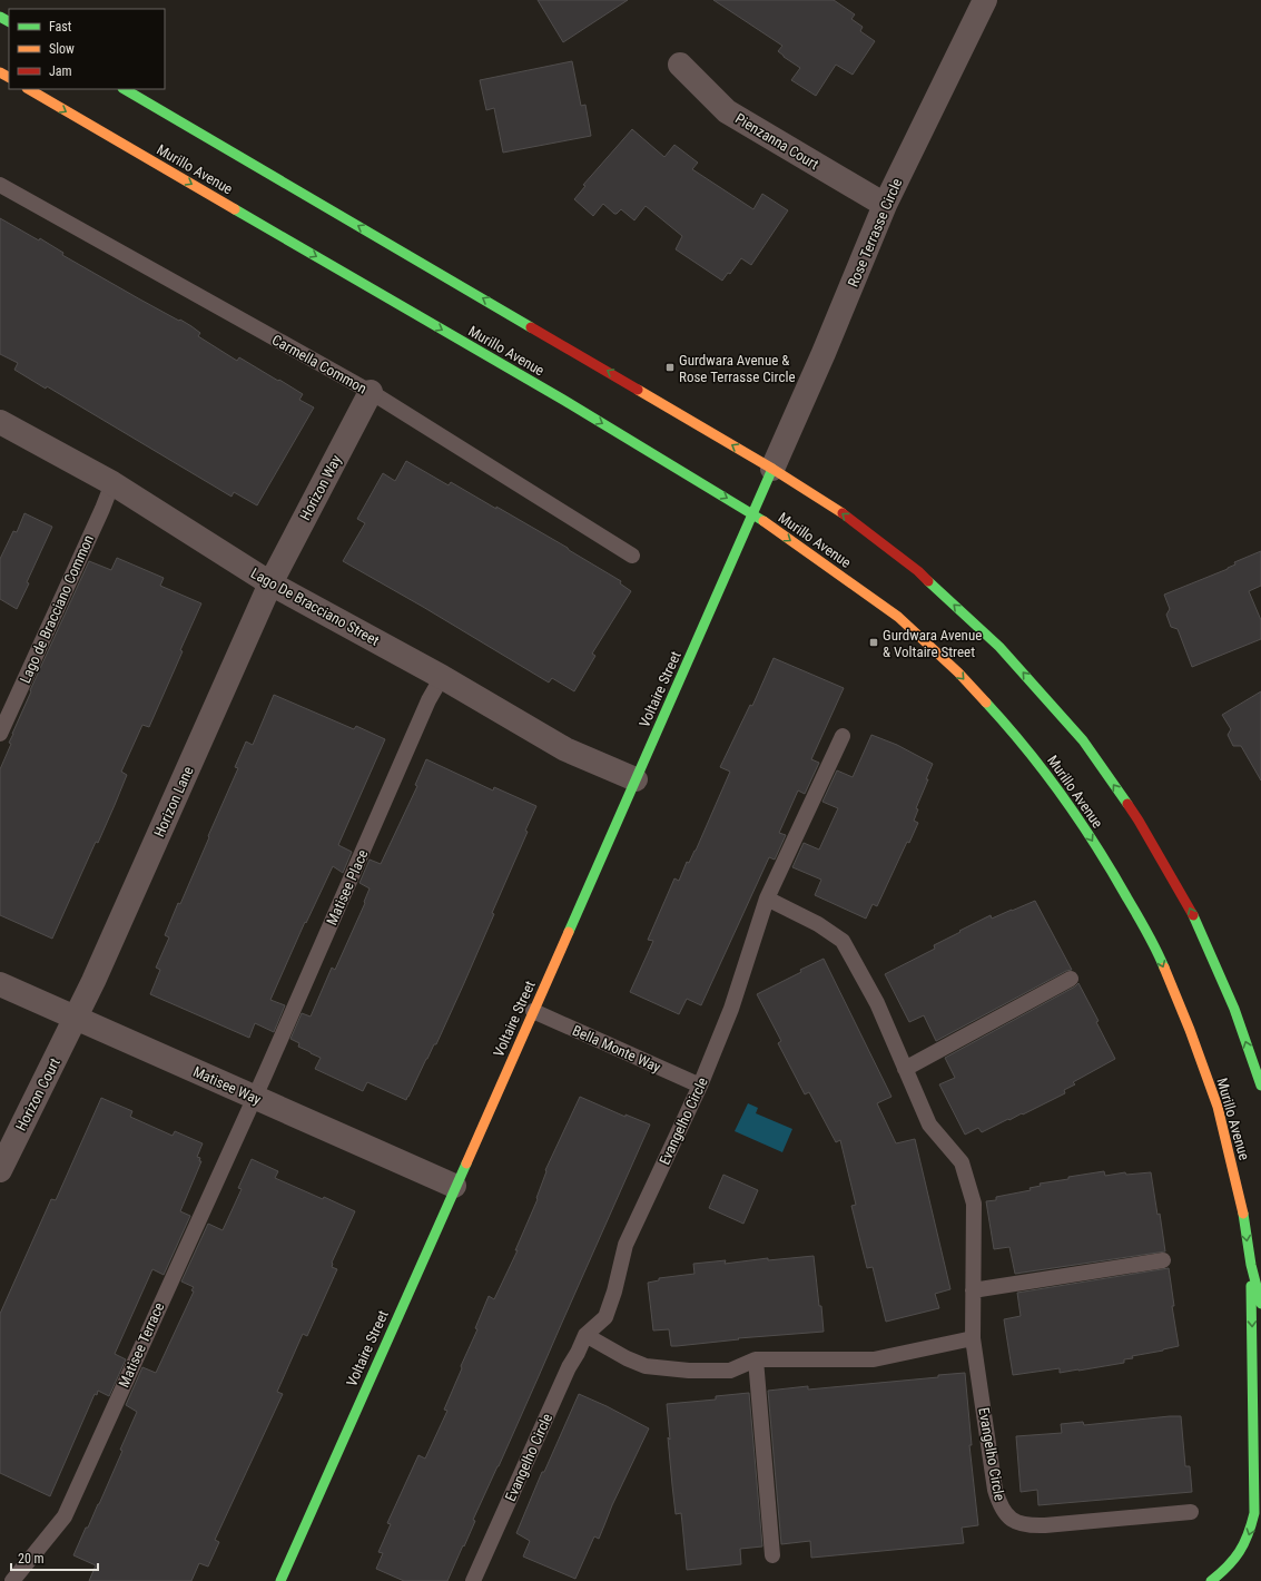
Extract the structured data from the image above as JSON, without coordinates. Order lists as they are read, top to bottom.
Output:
{
  "streets": {
    "main road": ["Murillo Avenue", "Voltaire Street"],
    "street": [
      "Pienzanna Court",
      "Rose Terrasse Circle",
      "Horizon Way",
      "Lago De Bracciano Street",
      "Horizon Lane",
      "Matisee Way",
      "Horizon Court"
    ],
    "lane": [
      "Carmella Common",
      "Lago de Bracciano Common",
      "Matisee Place",
      "Bella Monte Way",
      "Evangelho Circle",
      "Matisee Terrace"
    ]
  },
  "crossings": [
    ["Pienzanna Court", "Rose Terrasse Circle"],
    ["Murillo Avenue", "Voltaire Street"],
    ["Rose Terrasse Circle", "Voltaire Street"],
    ["Carmella Common", "Horizon Way"],
    ["Horizon Way", "Lago De Bracciano Street"],
    ["Horizon Way", "Horizon Lane"],
    ["Lago De Bracciano Street", "Lago de Bracciano Common"],
    ["Lago De Bracciano Street", "Voltaire Street"],
    ["Lago De Bracciano Street", "Horizon Lane"],
    ["Lago De Bracciano Street", "Matisee Place"],
    ["Voltaire Street", "Bella Monte Way"],
    ["Voltaire Street", "Matisee Way"],
    ["Horizon Lane", "Matisee Way"],
    ["Horizon Lane", "Horizon Court"],
    ["Matisee Place", "Matisee Way"],
    ["Matisee Place", "Matisee Terrace"],
    ["Bella Monte Way", "Evangelho Circle"],
    ["Matisee Way", "Horizon Court"],
    ["Matisee Way", "Matisee Terrace"]
  ],
  "places": {
    "transit": ["Gurdwara Avenue & Rose Terrasse Circle", "Gurdwara Avenue & Voltaire Street"]
  },
  "legend": ["Fast", "Slow", "Jam"],
  "scale_bar": "20 m"
}
